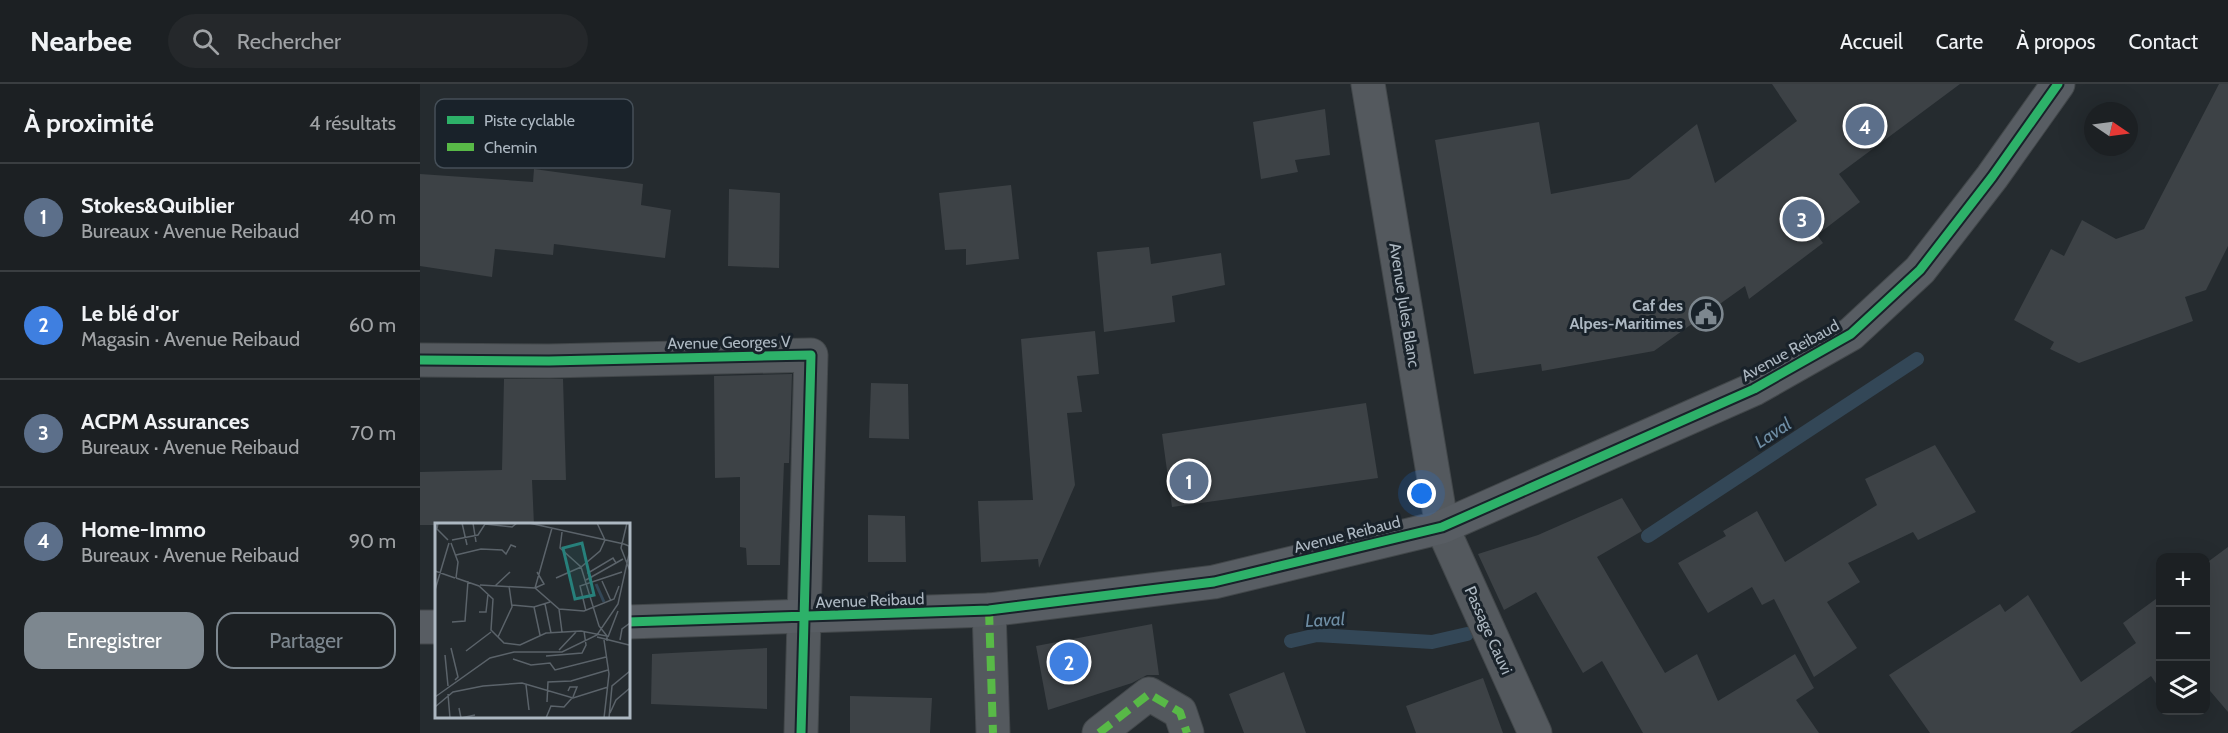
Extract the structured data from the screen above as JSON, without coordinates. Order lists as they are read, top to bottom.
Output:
{
  "streets": {
    "street": [
      "Avenue Jules Blanc",
      "Avenue Georges V",
      "Avenue Reibaud",
      "Passage Cauvi"
    ]
  },
  "crossings": [
    ["Avenue Jules Blanc", "Avenue Reibaud"],
    ["Avenue Jules Blanc", "Passage Cauvi"],
    ["Avenue Georges V", "Avenue Reibaud"],
    ["Avenue Reibaud", "Passage Cauvi"]
  ],
  "water": ["Laval"],
  "places": {
    "public building": ["Caf des Alpes-Maritimes"]
  },
  "legend": ["Piste cyclable", "Chemin"],
  "north": "right",
  "page": {
    "header": "Nearbee",
    "search": "Rechercher",
    "nav": [
      "Accueil",
      "Carte",
      "À propos",
      "Contact"
    ],
    "heading": ["À proximité", "4 résultats"],
    "pins": [
      "4",
      "3",
      "1",
      "2"
    ],
    "list": [
      {
        "mark": "1",
        "name": "Stokes&Quiblier",
        "note": "Bureaux · Avenue Reibaud",
        "value": "40 m"
      },
      {
        "mark": "2",
        "name": "Le blé d'or",
        "note": "Magasin · Avenue Reibaud",
        "value": "60 m"
      },
      {
        "mark": "3",
        "name": "ACPM Assurances",
        "note": "Bureaux · Avenue Reibaud",
        "value": "70 m"
      },
      {
        "mark": "4",
        "name": "Home-Immo",
        "note": "Bureaux · Avenue Reibaud",
        "value": "90 m"
      }
    ],
    "map_buttons": ["+", "−"],
    "buttons": ["Enregistrer", "Partager"]
  }
}
